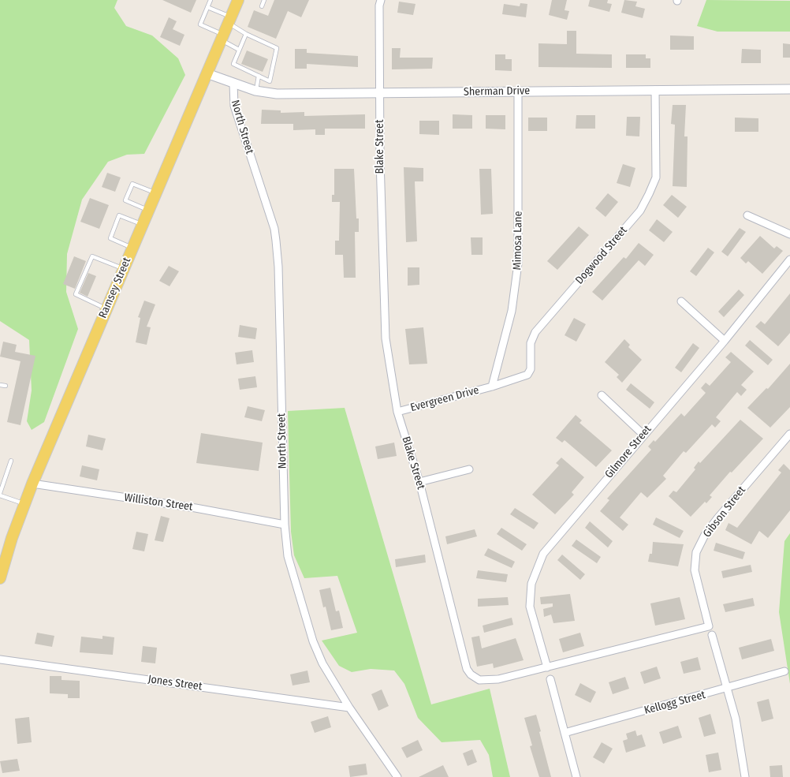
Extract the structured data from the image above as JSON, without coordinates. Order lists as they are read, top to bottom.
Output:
{
  "streets": {
    "main road": ["Ramsey Street"],
    "street": [
      "Sherman Drive",
      "North Street",
      "Blake Street",
      "Mimosa Lane",
      "Dogwood Street",
      "Evergreen Drive",
      "Gilmore Street",
      "Williston Street",
      "Gibson Street",
      "Jones Street",
      "Kellogg Street"
    ]
  },
  "crossings": [
    ["Sherman Drive", "North Street"],
    ["Sherman Drive", "Blake Street"],
    ["Sherman Drive", "Mimosa Lane"],
    ["Sherman Drive", "Dogwood Street"],
    ["Sherman Drive", "Ramsey Street"],
    ["North Street", "Williston Street"],
    ["North Street", "Jones Street"],
    ["Blake Street", "Evergreen Drive"],
    ["Blake Street", "Gilmore Street"],
    ["Blake Street", "Gibson Street"],
    ["Mimosa Lane", "Dogwood Street"],
    ["Mimosa Lane", "Evergreen Drive"],
    ["Dogwood Street", "Evergreen Drive"],
    ["Ramsey Street", "Williston Street"]
  ]
}
